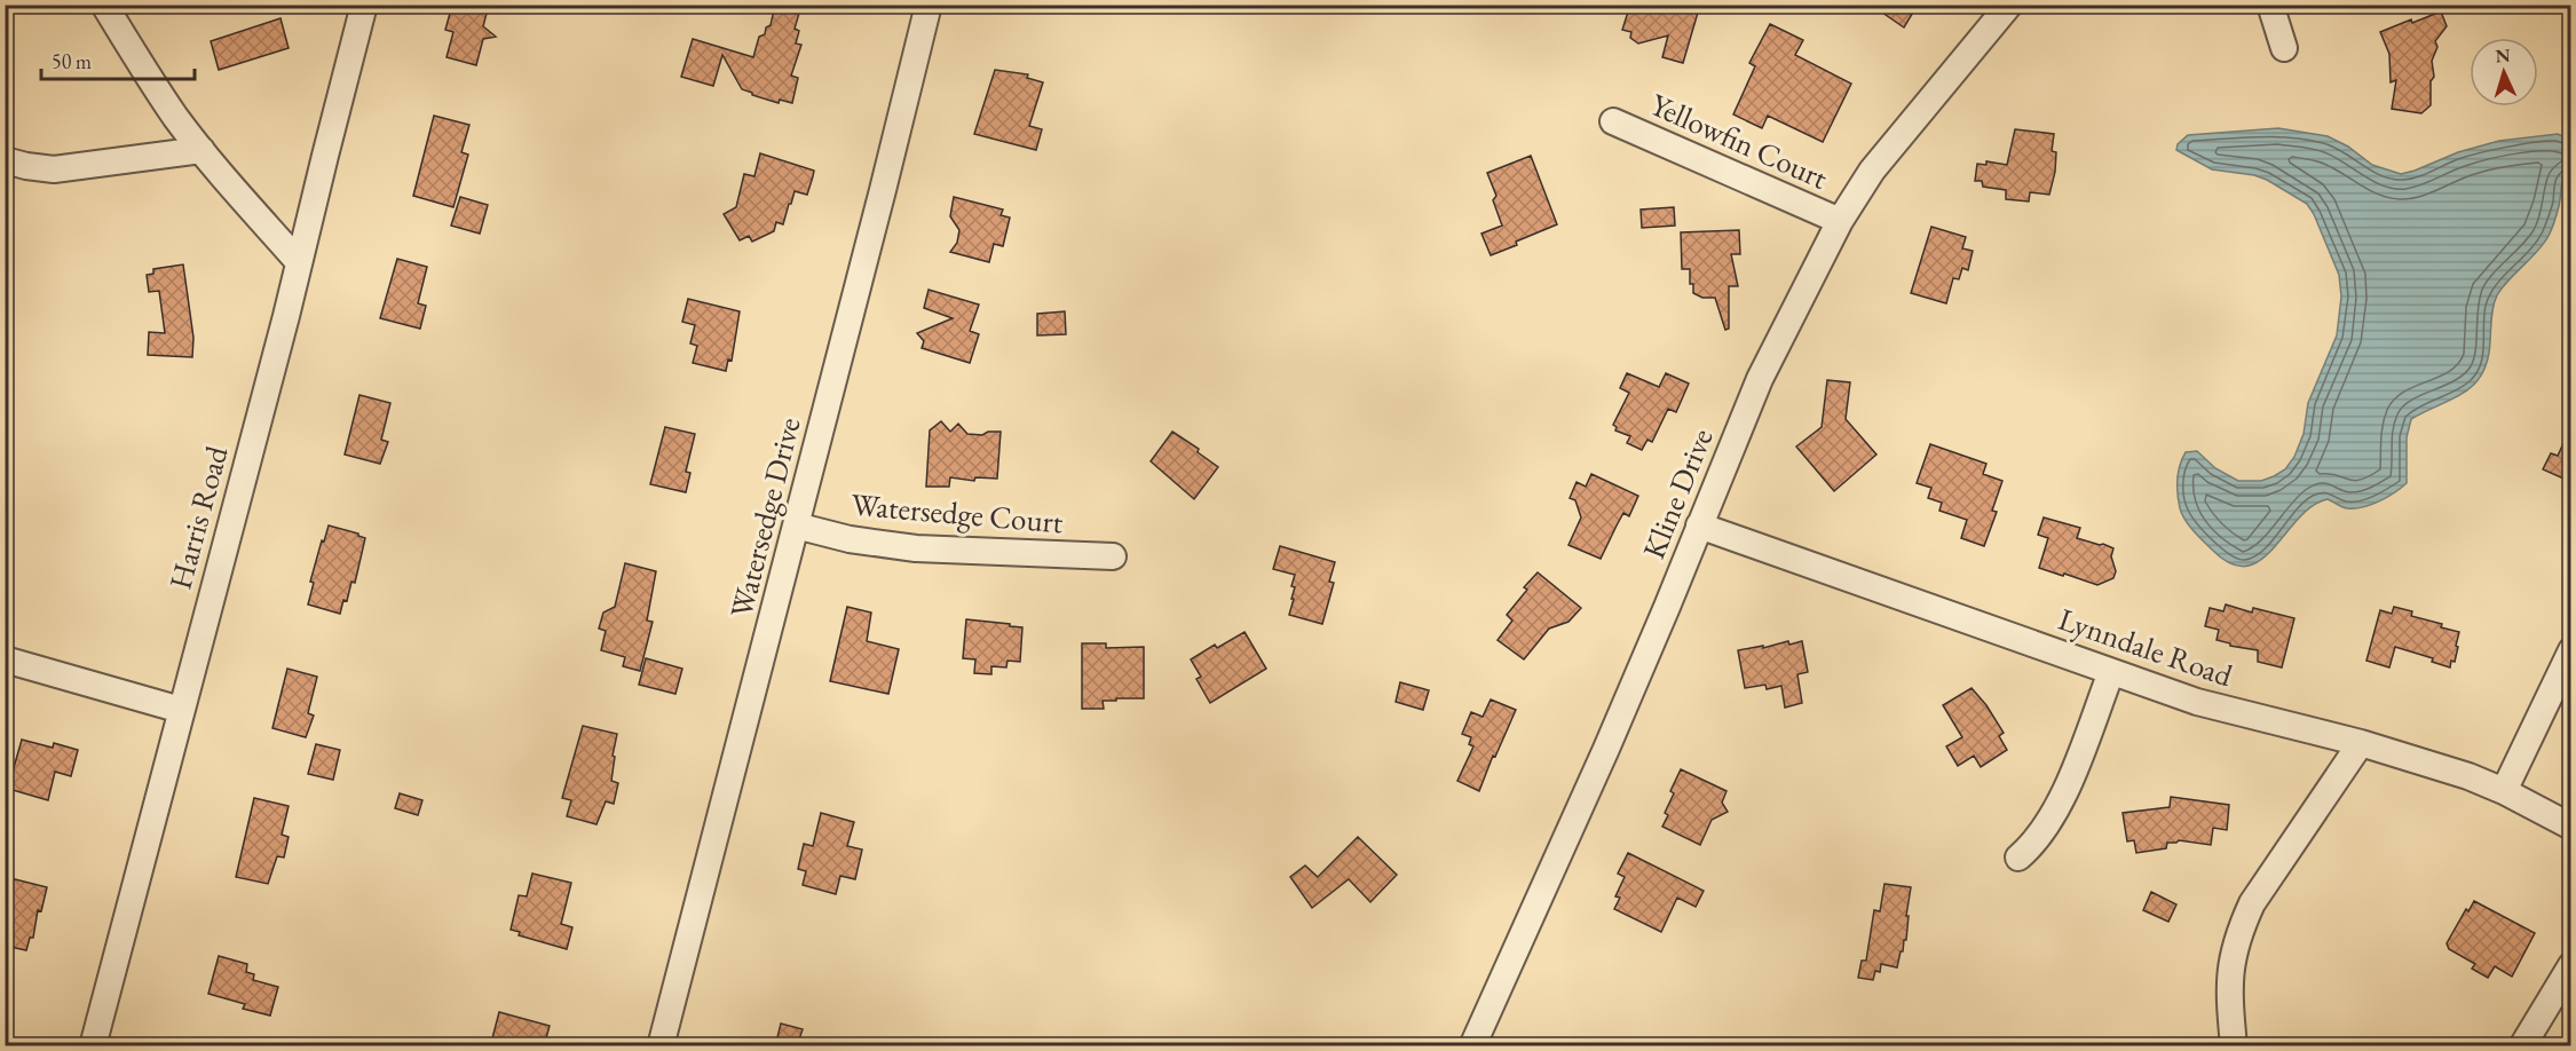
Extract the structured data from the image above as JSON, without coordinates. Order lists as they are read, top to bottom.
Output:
{
  "streets": {
    "street": [
      "Yellowfin Court",
      "Kline Drive",
      "Watersedge Court",
      "Harris Road",
      "Watersedge Drive",
      "Lynndale Road"
    ]
  },
  "crossings": [
    ["Yellowfin Court", "Kline Drive"],
    ["Kline Drive", "Lynndale Road"],
    ["Watersedge Court", "Watersedge Drive"]
  ],
  "scale_bar": "50 m",
  "north": "top"
}
